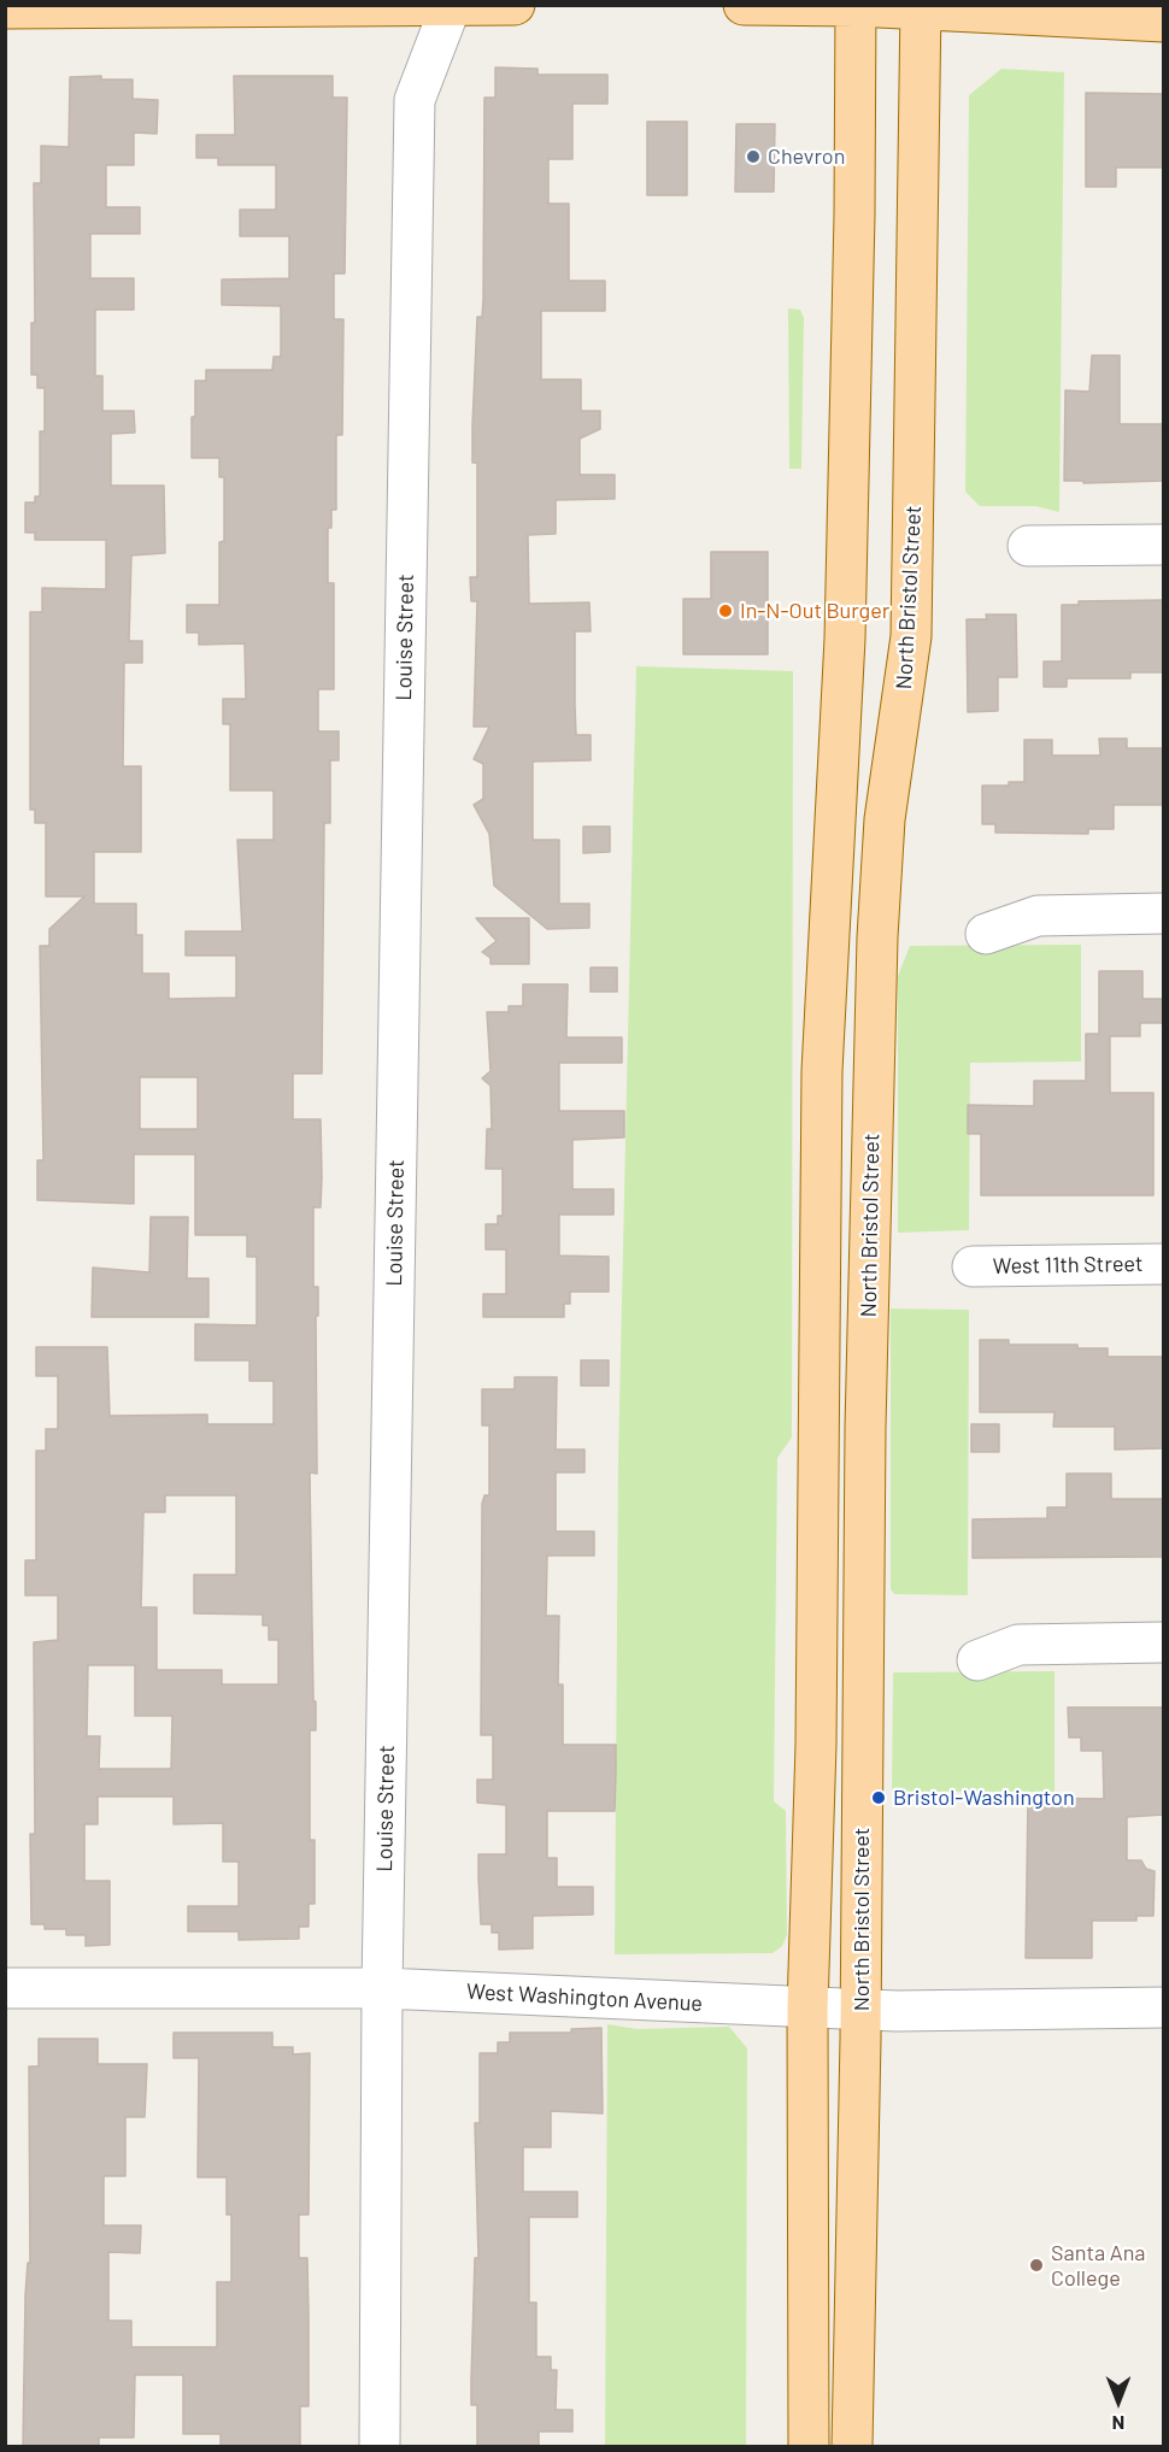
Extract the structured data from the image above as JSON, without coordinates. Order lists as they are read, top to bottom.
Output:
{
  "streets": {
    "main road": ["North Bristol Street"],
    "street": ["Louise Street", "West 11th Street", "West Washington Avenue"]
  },
  "crossings": [
    ["North Bristol Street", "West Washington Avenue"],
    ["Louise Street", "West Washington Avenue"]
  ],
  "places": [
    "Chevron",
    "In-N-Out Burger",
    "Bristol-Washington",
    "Santa Ana College"
  ],
  "north": "bottom"
}
